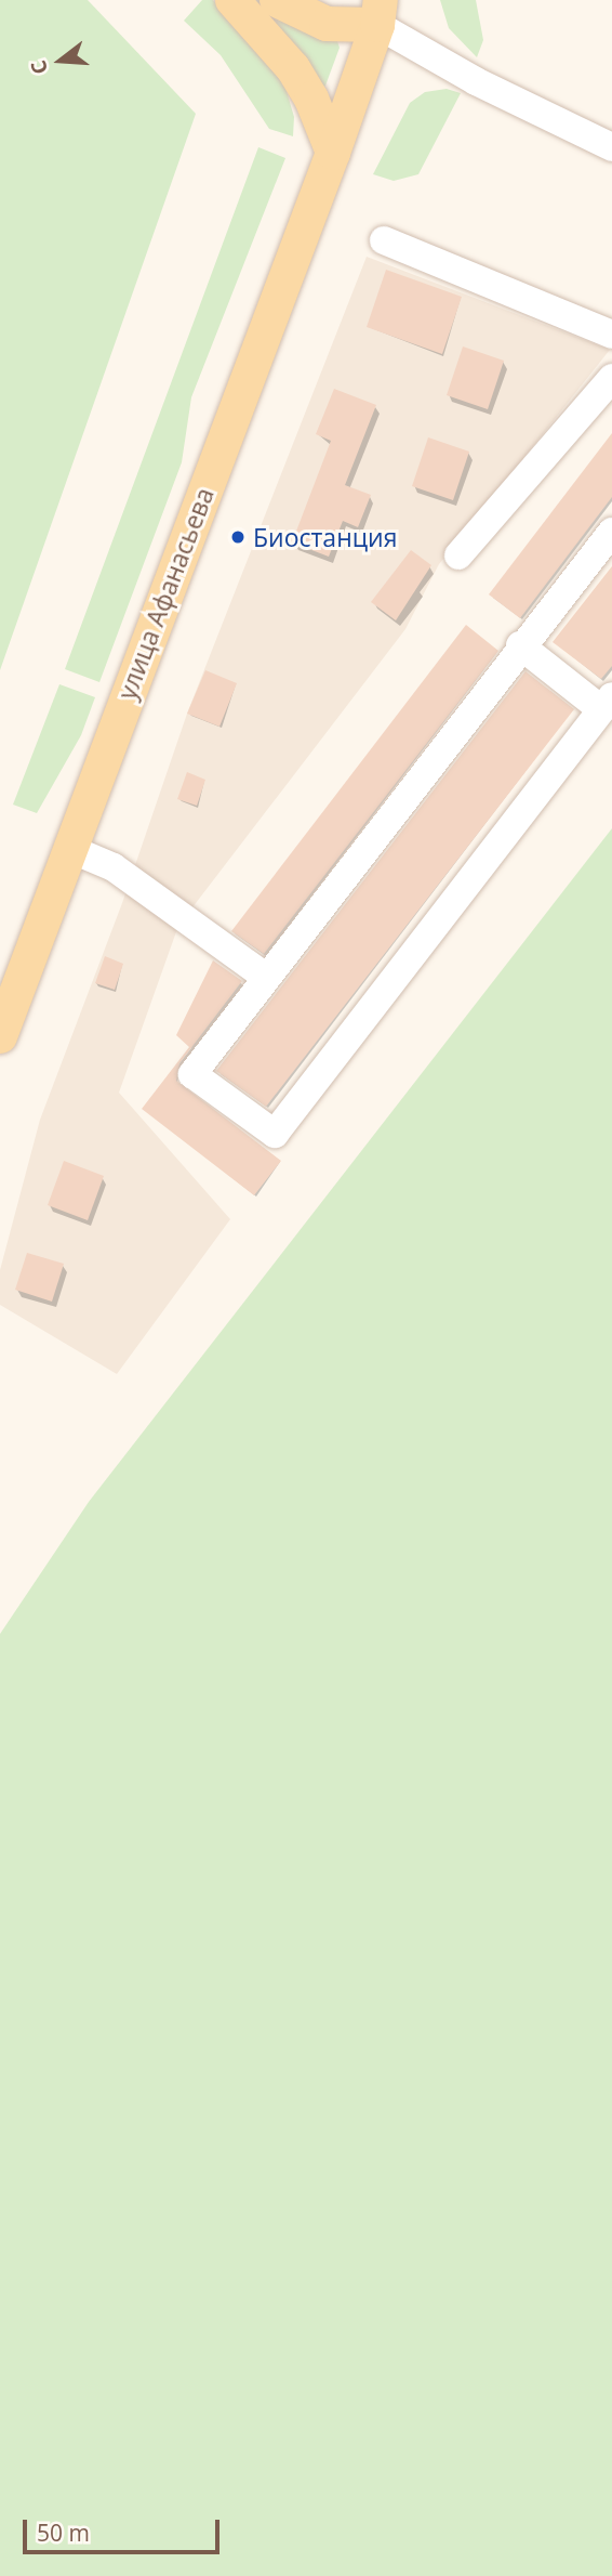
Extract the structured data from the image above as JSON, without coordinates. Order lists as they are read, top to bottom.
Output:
{
  "streets": {
    "main road": ["улица Афанасьева"]
  },
  "places": ["Биостанция"],
  "scale_bar": "50 m",
  "north": "left"
}
